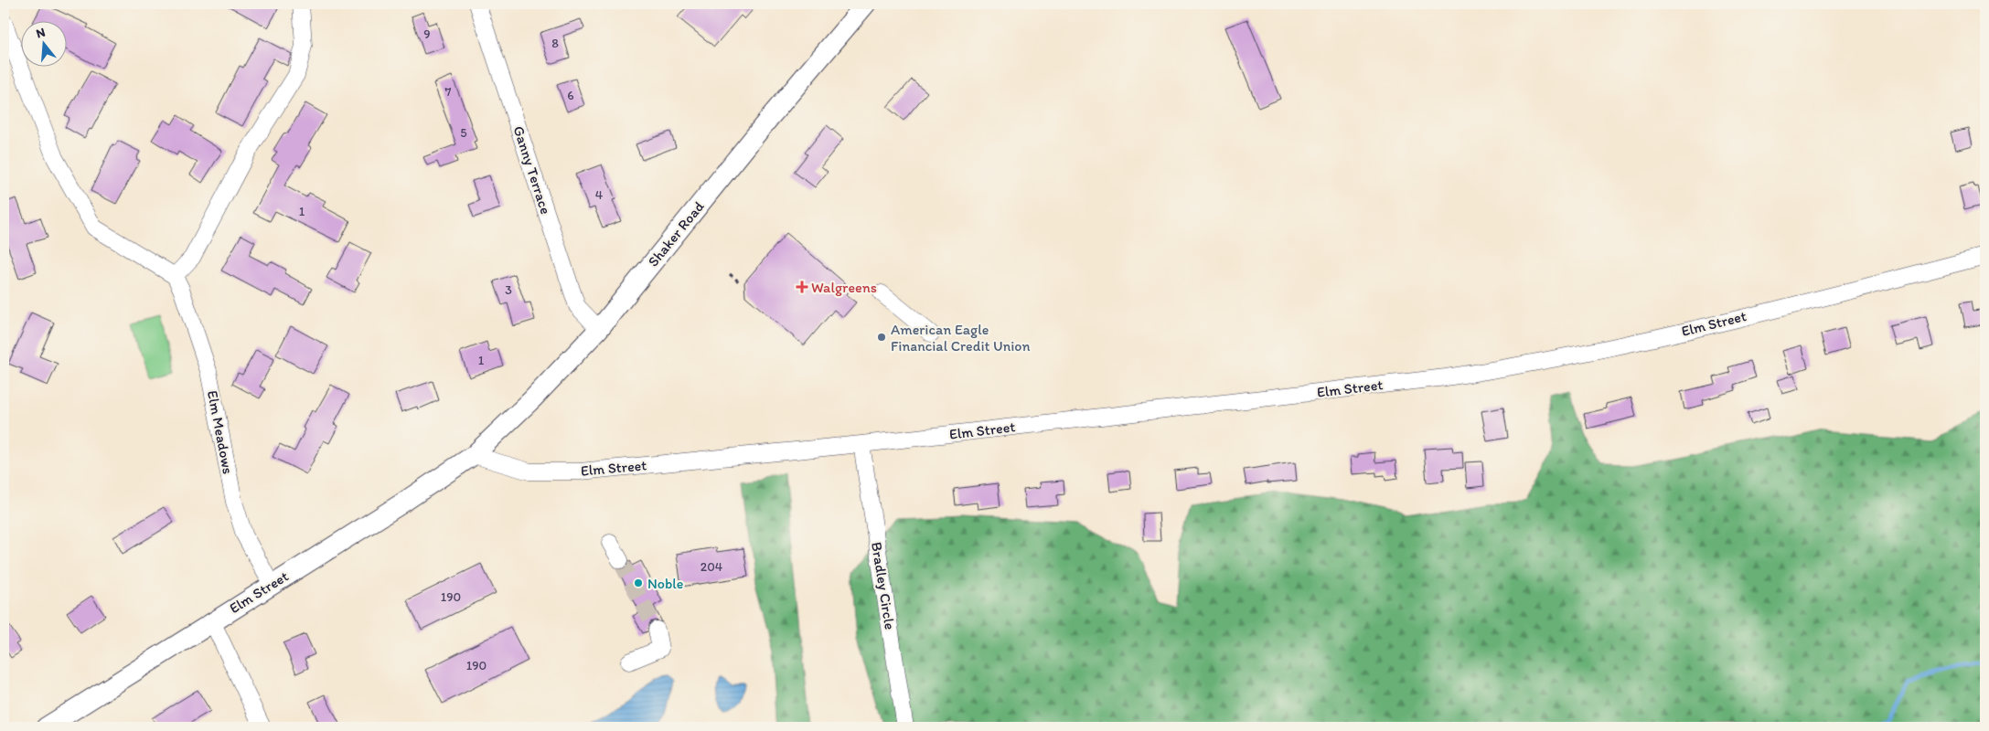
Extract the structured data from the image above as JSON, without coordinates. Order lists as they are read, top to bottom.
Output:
{
  "streets": {
    "main road": ["Shaker Road", "Elm Street"],
    "street": ["Ganny Terrace", "Elm Meadows", "Bradley Circle"]
  },
  "crossings": [
    ["Ganny Terrace", "Shaker Road"],
    ["Shaker Road", "Elm Street"],
    ["Elm Street", "Elm Meadows"],
    ["Elm Street", "Bradley Circle"]
  ],
  "places": {
    "health": ["Walgreens"],
    "other": ["American Eagle Financial Credit Union", "Noble"]
  },
  "house_numbers": [
    "9",
    "8",
    "7",
    "6",
    "5",
    "4",
    "1",
    "3",
    "1",
    "204",
    "190",
    "190"
  ],
  "north": "top"
}
